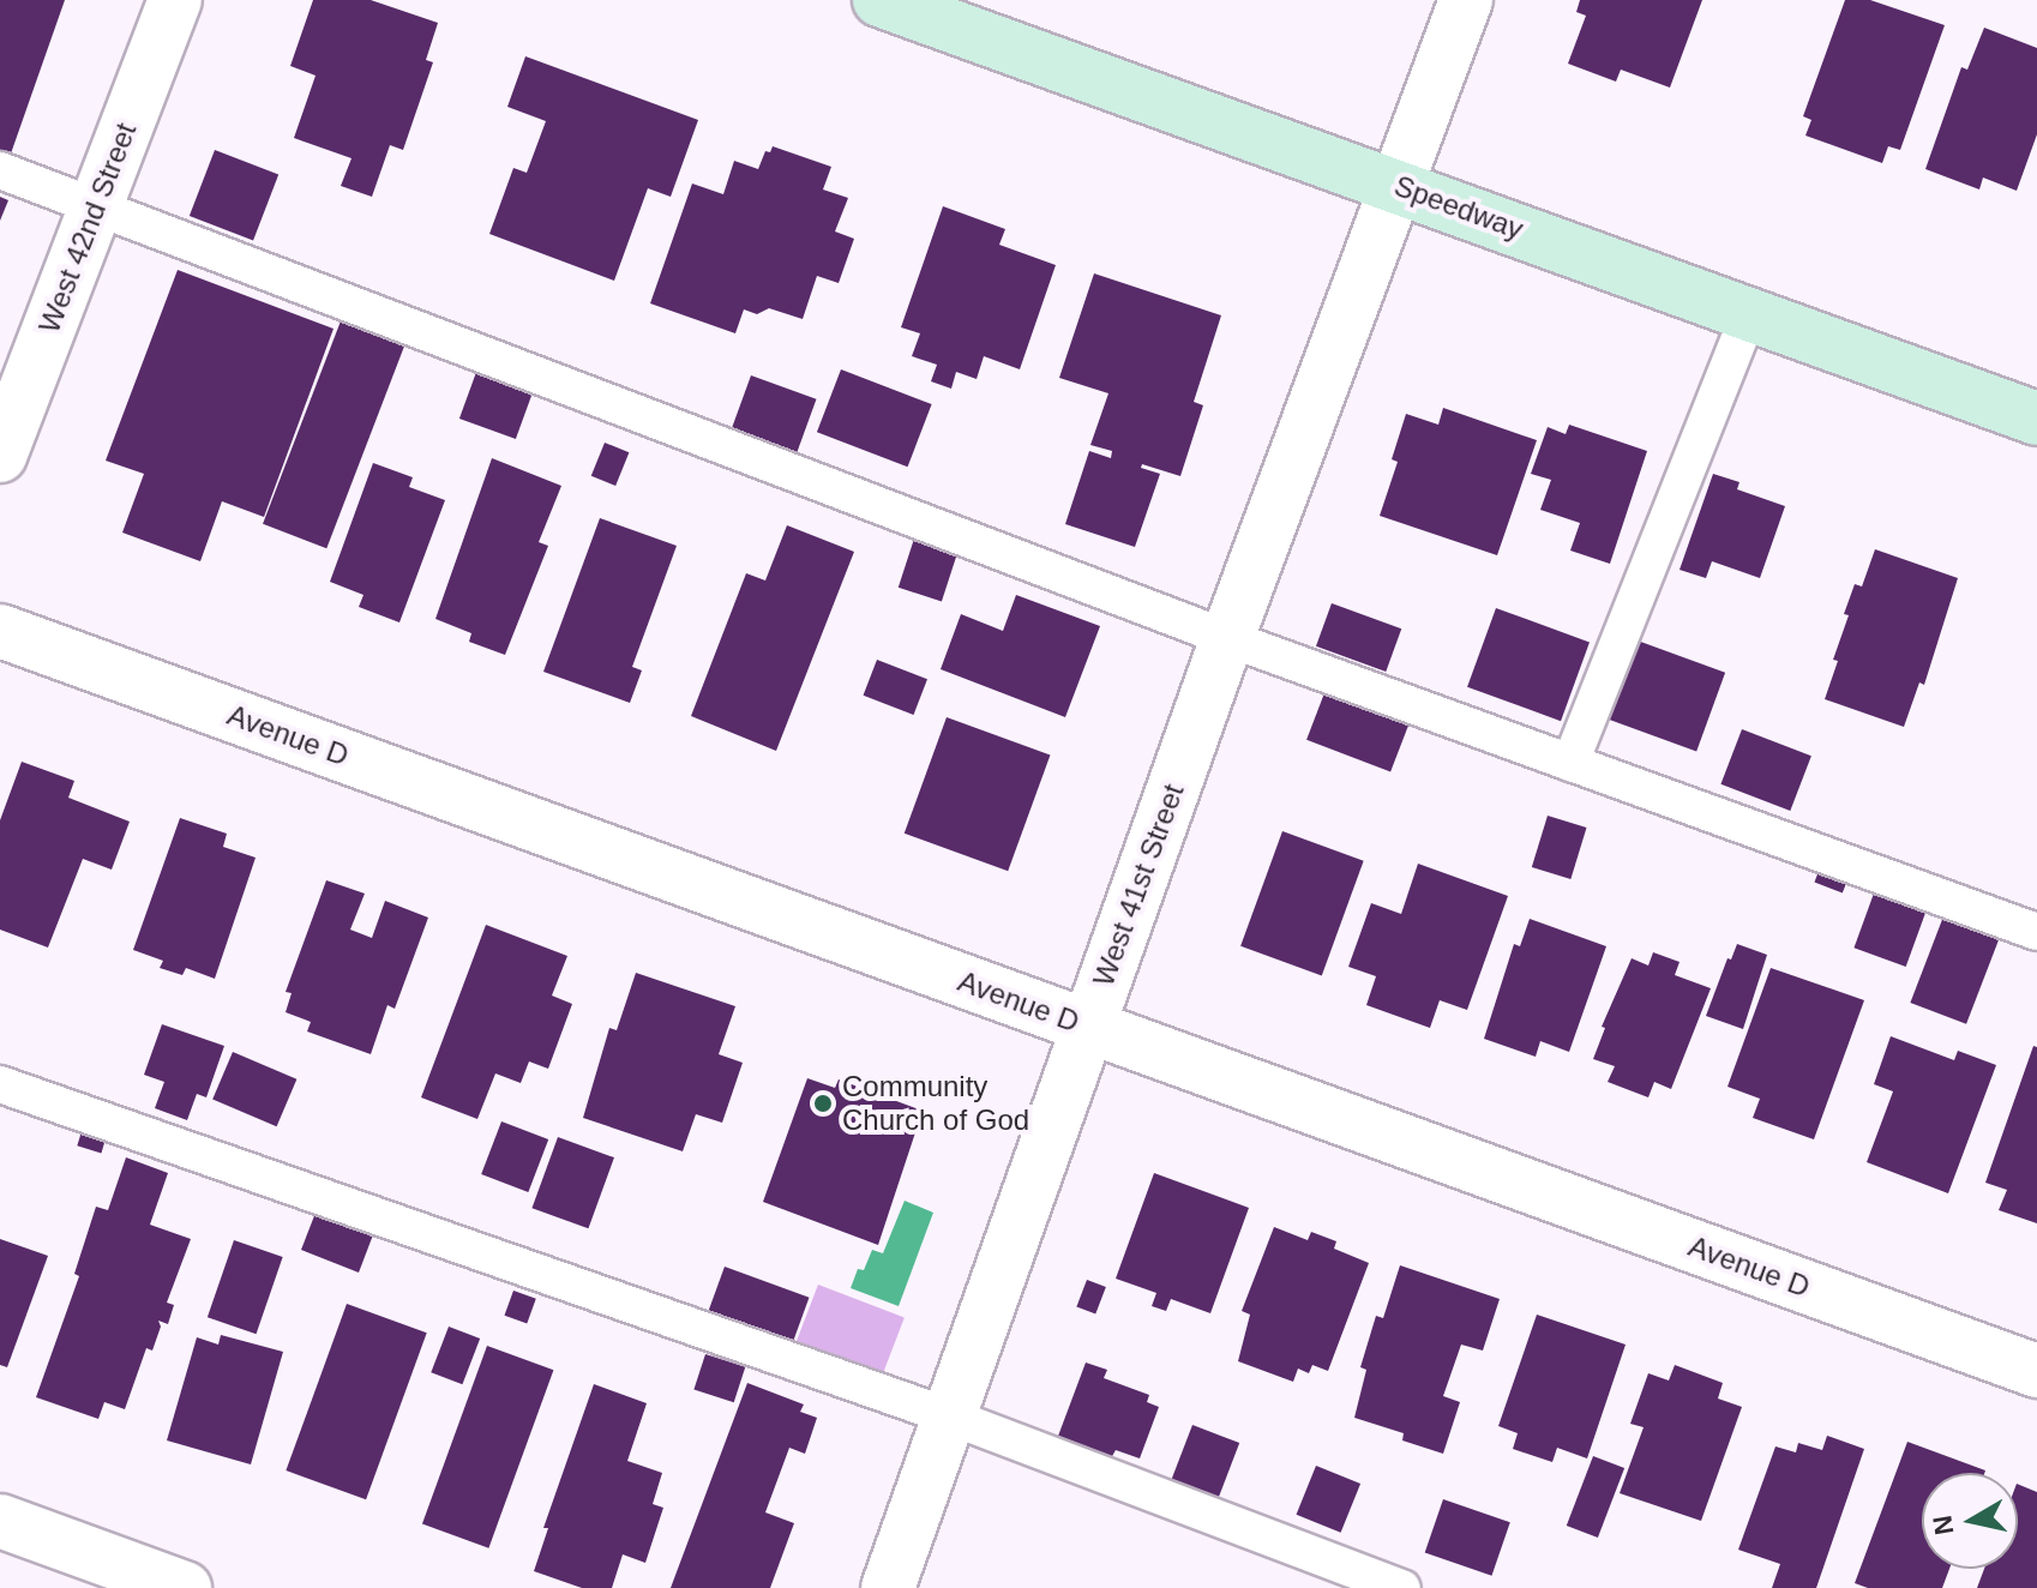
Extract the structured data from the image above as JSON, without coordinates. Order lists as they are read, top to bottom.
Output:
{
  "streets": {
    "street": [
      "Speedway",
      "West 42nd Street",
      "Avenue D",
      "West 41st Street"
    ]
  },
  "crossings": [
    ["Speedway", "West 41st Street"],
    ["Avenue D", "West 41st Street"]
  ],
  "places": ["Community Church of God"],
  "north": "left"
}
